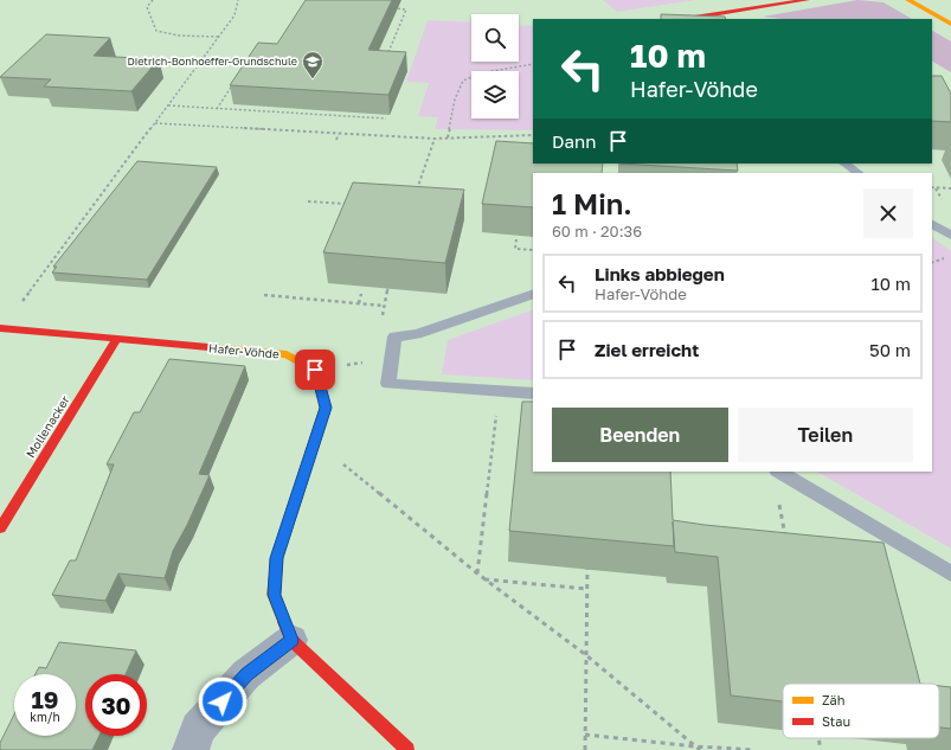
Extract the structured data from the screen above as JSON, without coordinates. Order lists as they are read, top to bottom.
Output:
{
  "streets": {
    "street": ["Hafer-Vöhde", "Mollenacker"]
  },
  "crossings": [
    ["Hafer-Vöhde", "Mollenacker"]
  ],
  "places": {
    "school or university": ["Dietrich-Bonhoeffer-Grundschule"]
  },
  "legend": ["Zäh", "Stau"],
  "page": {
    "turn": ["10 m", "Hafer-Vöhde"],
    "then": "Dann",
    "heading": ["1 Min.", "60 m · 20:36"],
    "list": [
      {
        "name": "Links abbiegen",
        "note": "Hafer-Vöhde",
        "value": "10 m"
      },
      {
        "name": "Ziel erreicht",
        "value": "50 m"
      }
    ],
    "buttons": ["Beenden", "Teilen"],
    "speed": "19 km/h",
    "limit": "30"
  }
}
